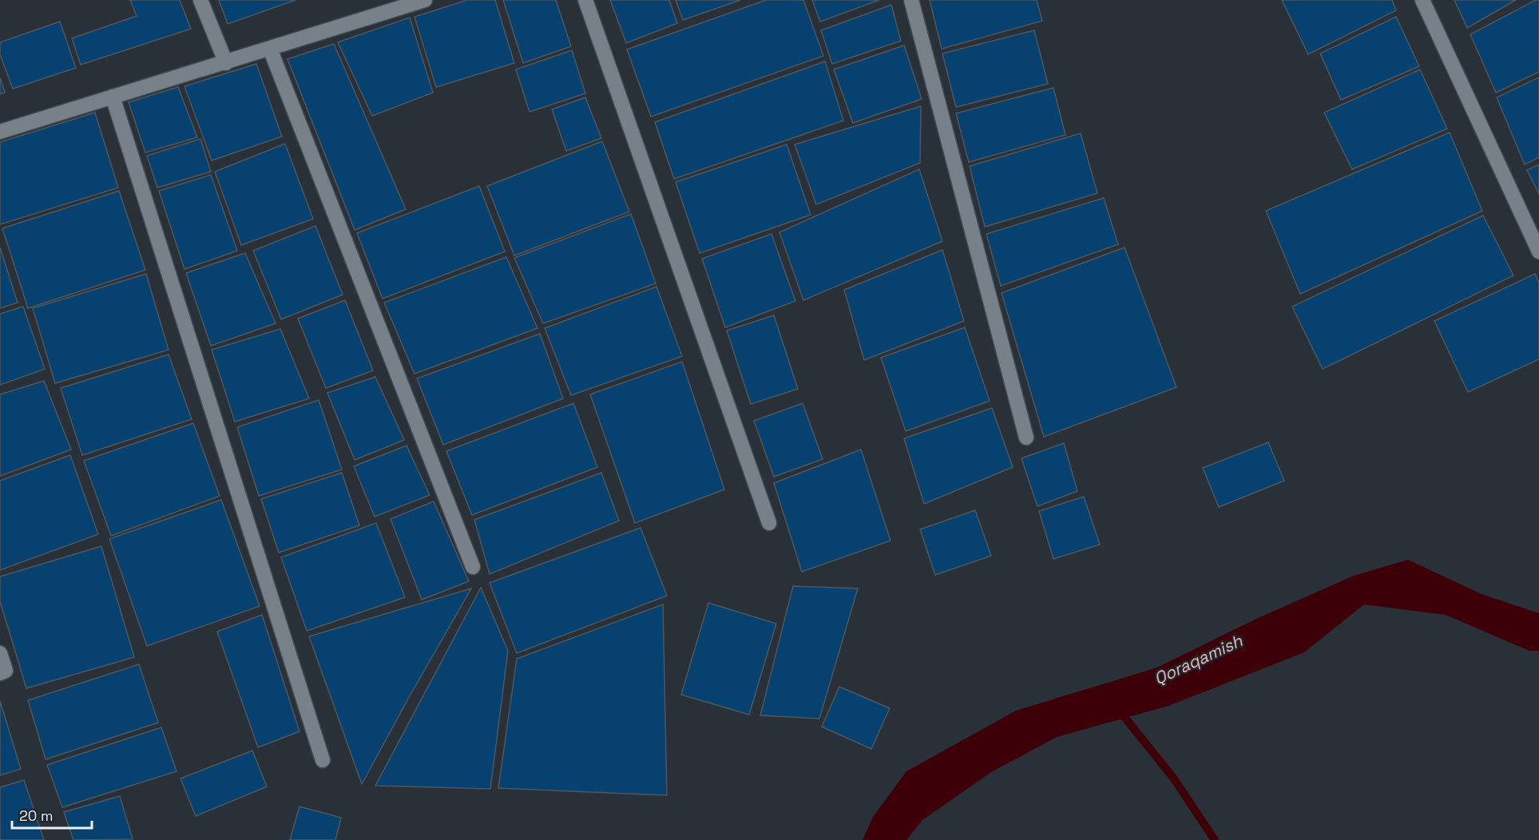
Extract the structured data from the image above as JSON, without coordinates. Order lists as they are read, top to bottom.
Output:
{
  "water": ["Qoraqamish"],
  "scale_bar": "20 m"
}
